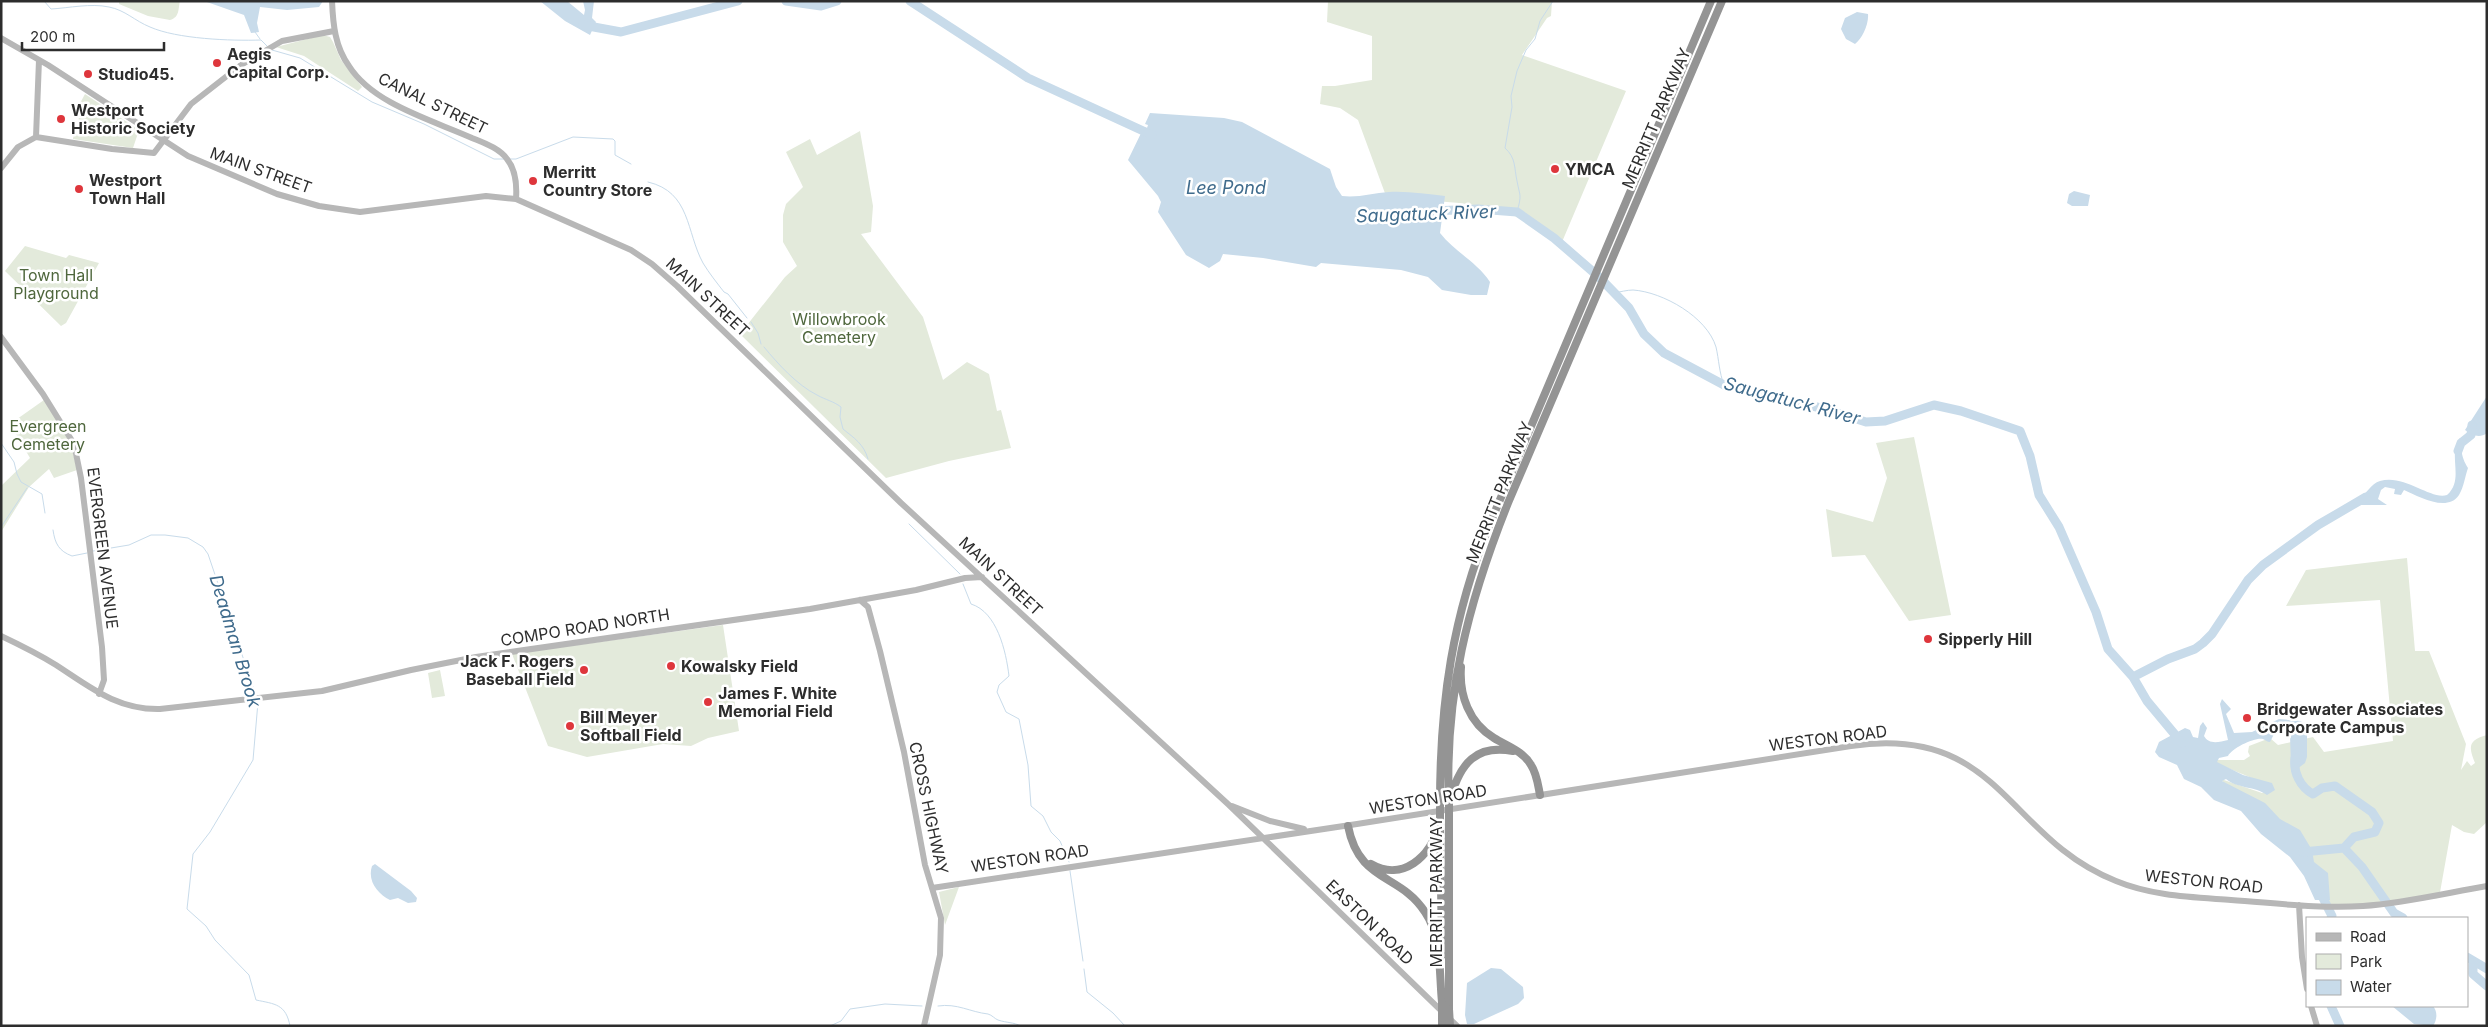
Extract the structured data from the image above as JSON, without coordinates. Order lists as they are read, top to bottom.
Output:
{
  "streets": {
    "highway": ["MERRITT PARKWAY"],
    "main road": [
      "CANAL STREET",
      "MAIN STREET",
      "EVERGREEN AVENUE",
      "COMPO ROAD NORTH",
      "WESTON ROAD",
      "CROSS HIGHWAY",
      "EASTON ROAD"
    ]
  },
  "crossings": [
    ["CANAL STREET", "MAIN STREET"],
    ["MAIN STREET", "COMPO ROAD NORTH"],
    ["MAIN STREET", "WESTON ROAD"],
    ["MAIN STREET", "EASTON ROAD"],
    ["EVERGREEN AVENUE", "COMPO ROAD NORTH"],
    ["COMPO ROAD NORTH", "CROSS HIGHWAY"],
    ["WESTON ROAD", "CROSS HIGHWAY"],
    ["WESTON ROAD", "EASTON ROAD"]
  ],
  "water": ["Lee Pond", "Saugatuck River", "Deadman Brook"],
  "parks": ["Town Hall Playground", "Willowbrook Cemetery", "Evergreen Cemetery"],
  "places": [
    "Aegis Capital Corp.",
    "Studio45.",
    "Westport Historic Society",
    "YMCA",
    "Merritt Country Store",
    "Westport Town Hall",
    "Sipperly Hill",
    "Kowalsky Field",
    "Jack F. Rogers Baseball Field",
    "James F. White Memorial Field",
    "Bridgewater Associates Corporate Campus",
    "Bill Meyer Softball Field"
  ],
  "legend": ["Road", "Park", "Water"],
  "scale_bar": "200 m"
}
